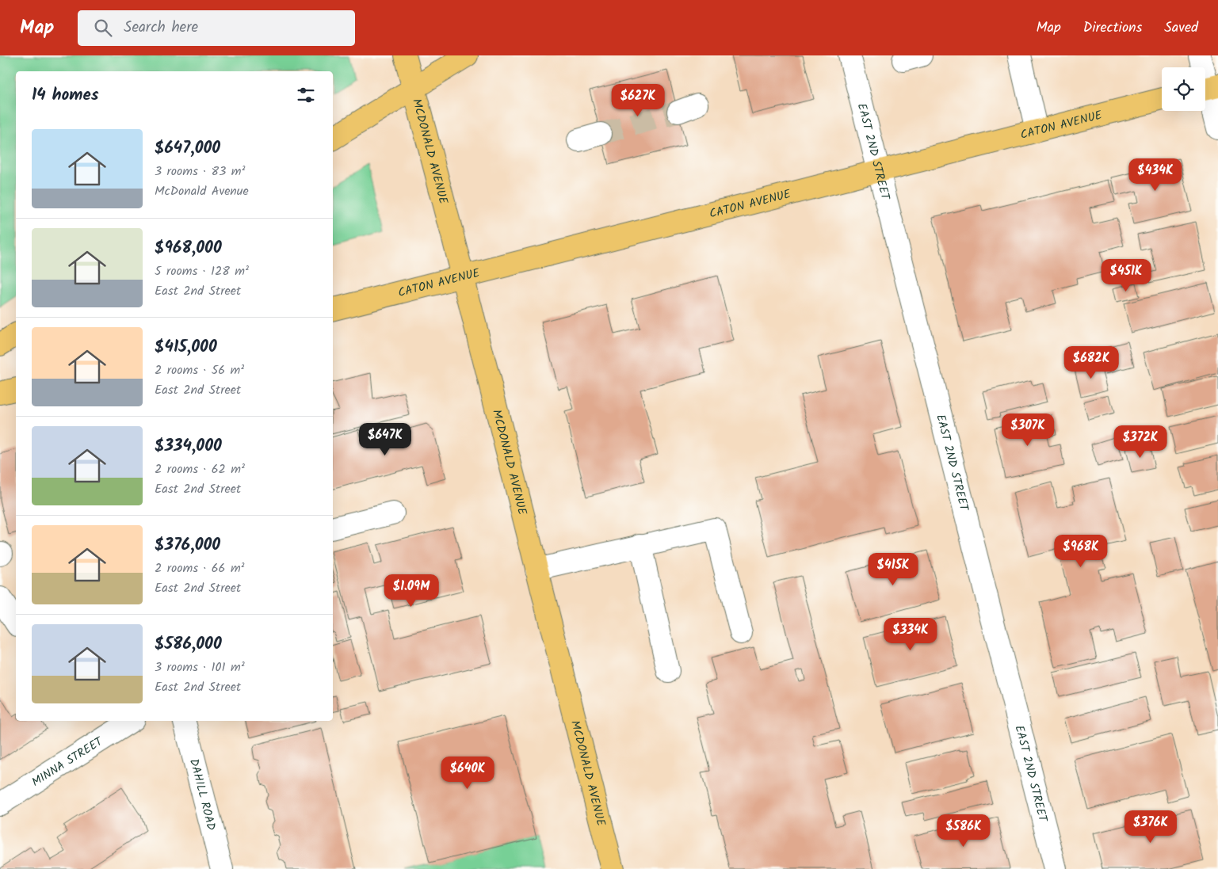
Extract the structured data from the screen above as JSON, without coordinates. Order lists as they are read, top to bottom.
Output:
{
  "streets": {
    "main road": ["CATON AVENUE", "MCDONALD AVENUE"],
    "street": ["EAST 2ND STREET", "MINNA STREET", "DAHILL ROAD"]
  },
  "crossings": [
    ["CATON AVENUE", "MCDONALD AVENUE"],
    ["CATON AVENUE", "EAST 2ND STREET"]
  ],
  "page": {
    "header": "Map",
    "search": "Search here",
    "nav": ["Map", "Directions", "Saved"],
    "heading": "14 homes",
    "price": [
      "$627K",
      "$434K",
      "$451K",
      "$682K",
      "$307K",
      "$647K",
      "$372K",
      "$968K",
      "$415K",
      "$1.09M",
      "$334K",
      "$640K",
      "$376K",
      "$586K"
    ],
    "list": [
      {
        "name": "$647,000",
        "note": "3 rooms · 83 m² · McDonald Avenue"
      },
      {
        "name": "$968,000",
        "note": "5 rooms · 128 m² · East 2nd Street"
      },
      {
        "name": "$415,000",
        "note": "2 rooms · 56 m² · East 2nd Street"
      },
      {
        "name": "$334,000",
        "note": "2 rooms · 62 m² · East 2nd Street"
      },
      {
        "name": "$376,000",
        "note": "2 rooms · 66 m² · East 2nd Street"
      },
      {
        "name": "$586,000",
        "note": "3 rooms · 101 m² · East 2nd Street"
      }
    ]
  }
}
